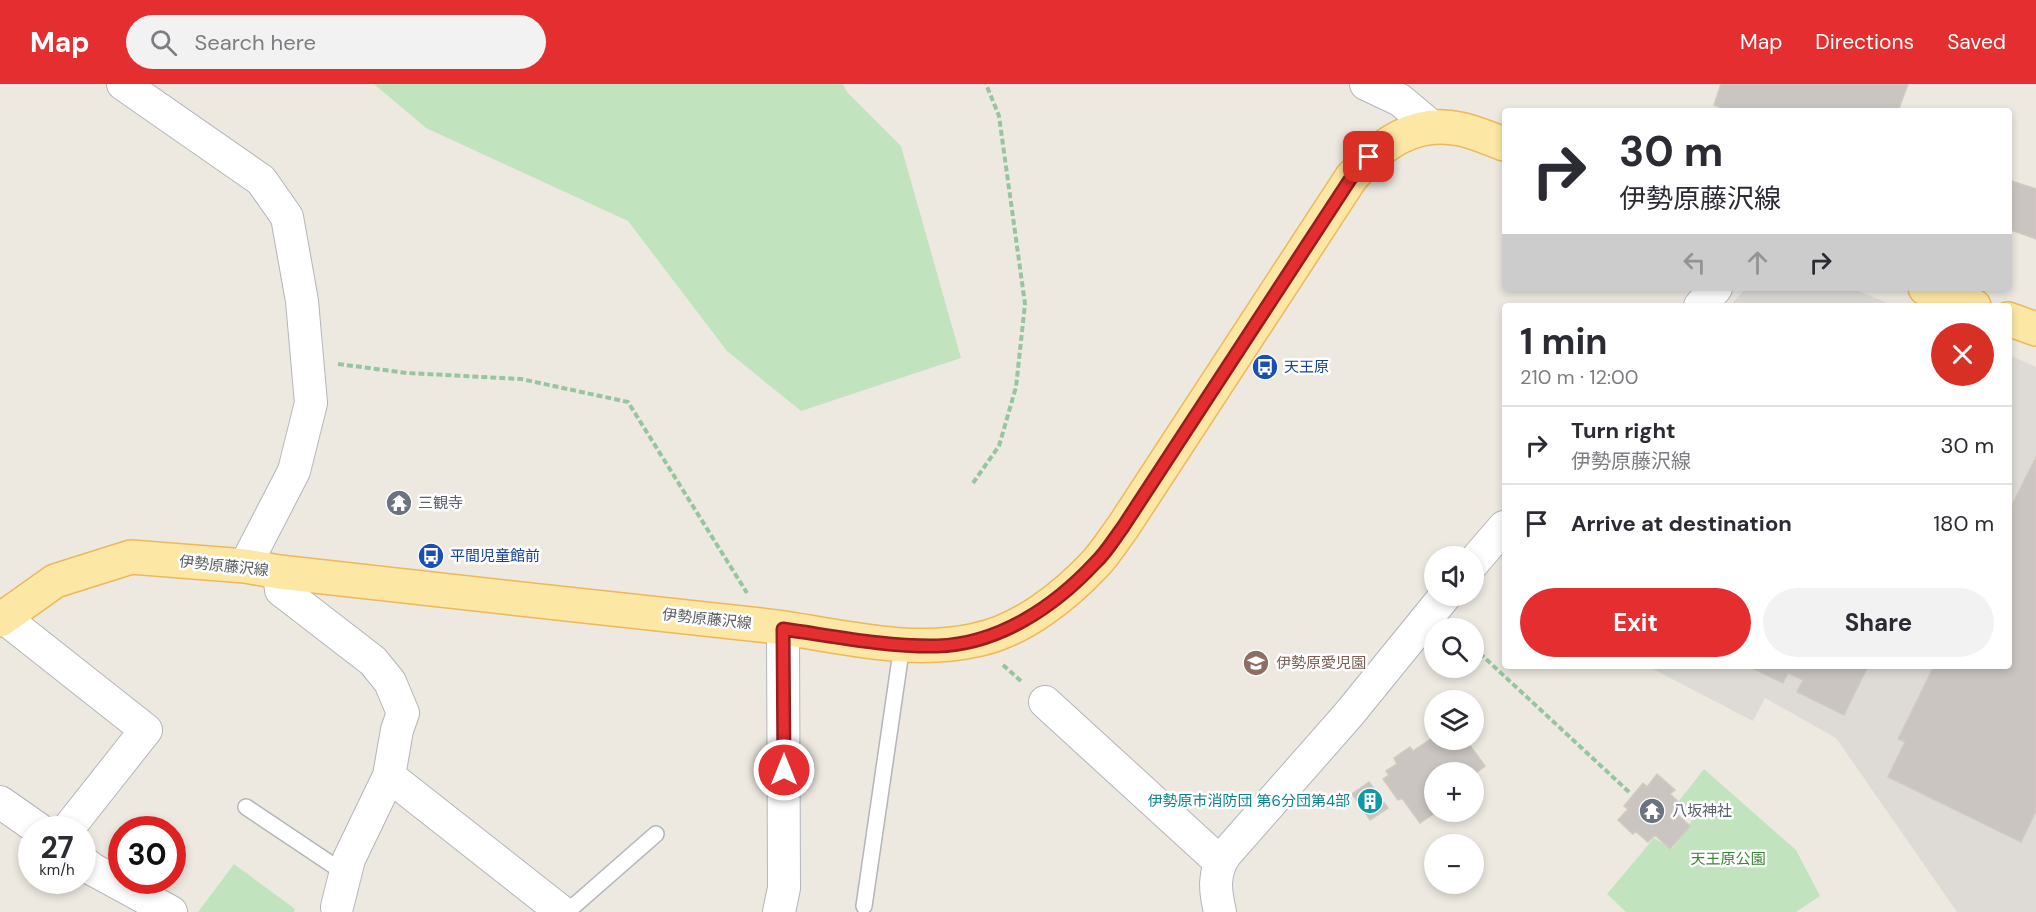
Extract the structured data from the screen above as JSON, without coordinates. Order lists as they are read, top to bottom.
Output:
{
  "streets": {
    "main road": ["伊勢原藤沢線"]
  },
  "parks": ["天王原公園"],
  "places": {
    "bus stop": ["天王原", "平間児童館前"],
    "temple": ["三観寺", "八坂神社"],
    "school or university": ["伊勢原愛児園"],
    "building": ["伊勢原市消防団 第6分団第4部"]
  },
  "page": {
    "header": "Map",
    "search": "Search here",
    "nav": ["Map", "Directions", "Saved"],
    "turn": ["30 m", "伊勢原藤沢線"],
    "heading": ["1 min", "210 m · 12:00"],
    "list": [
      {
        "name": "Turn right",
        "note": "伊勢原藤沢線",
        "value": "30 m"
      },
      {
        "name": "Arrive at destination",
        "value": "180 m"
      }
    ],
    "map_buttons": ["+", "−"],
    "buttons": ["Exit", "Share"],
    "speed": "27 km/h",
    "limit": "30"
  }
}
